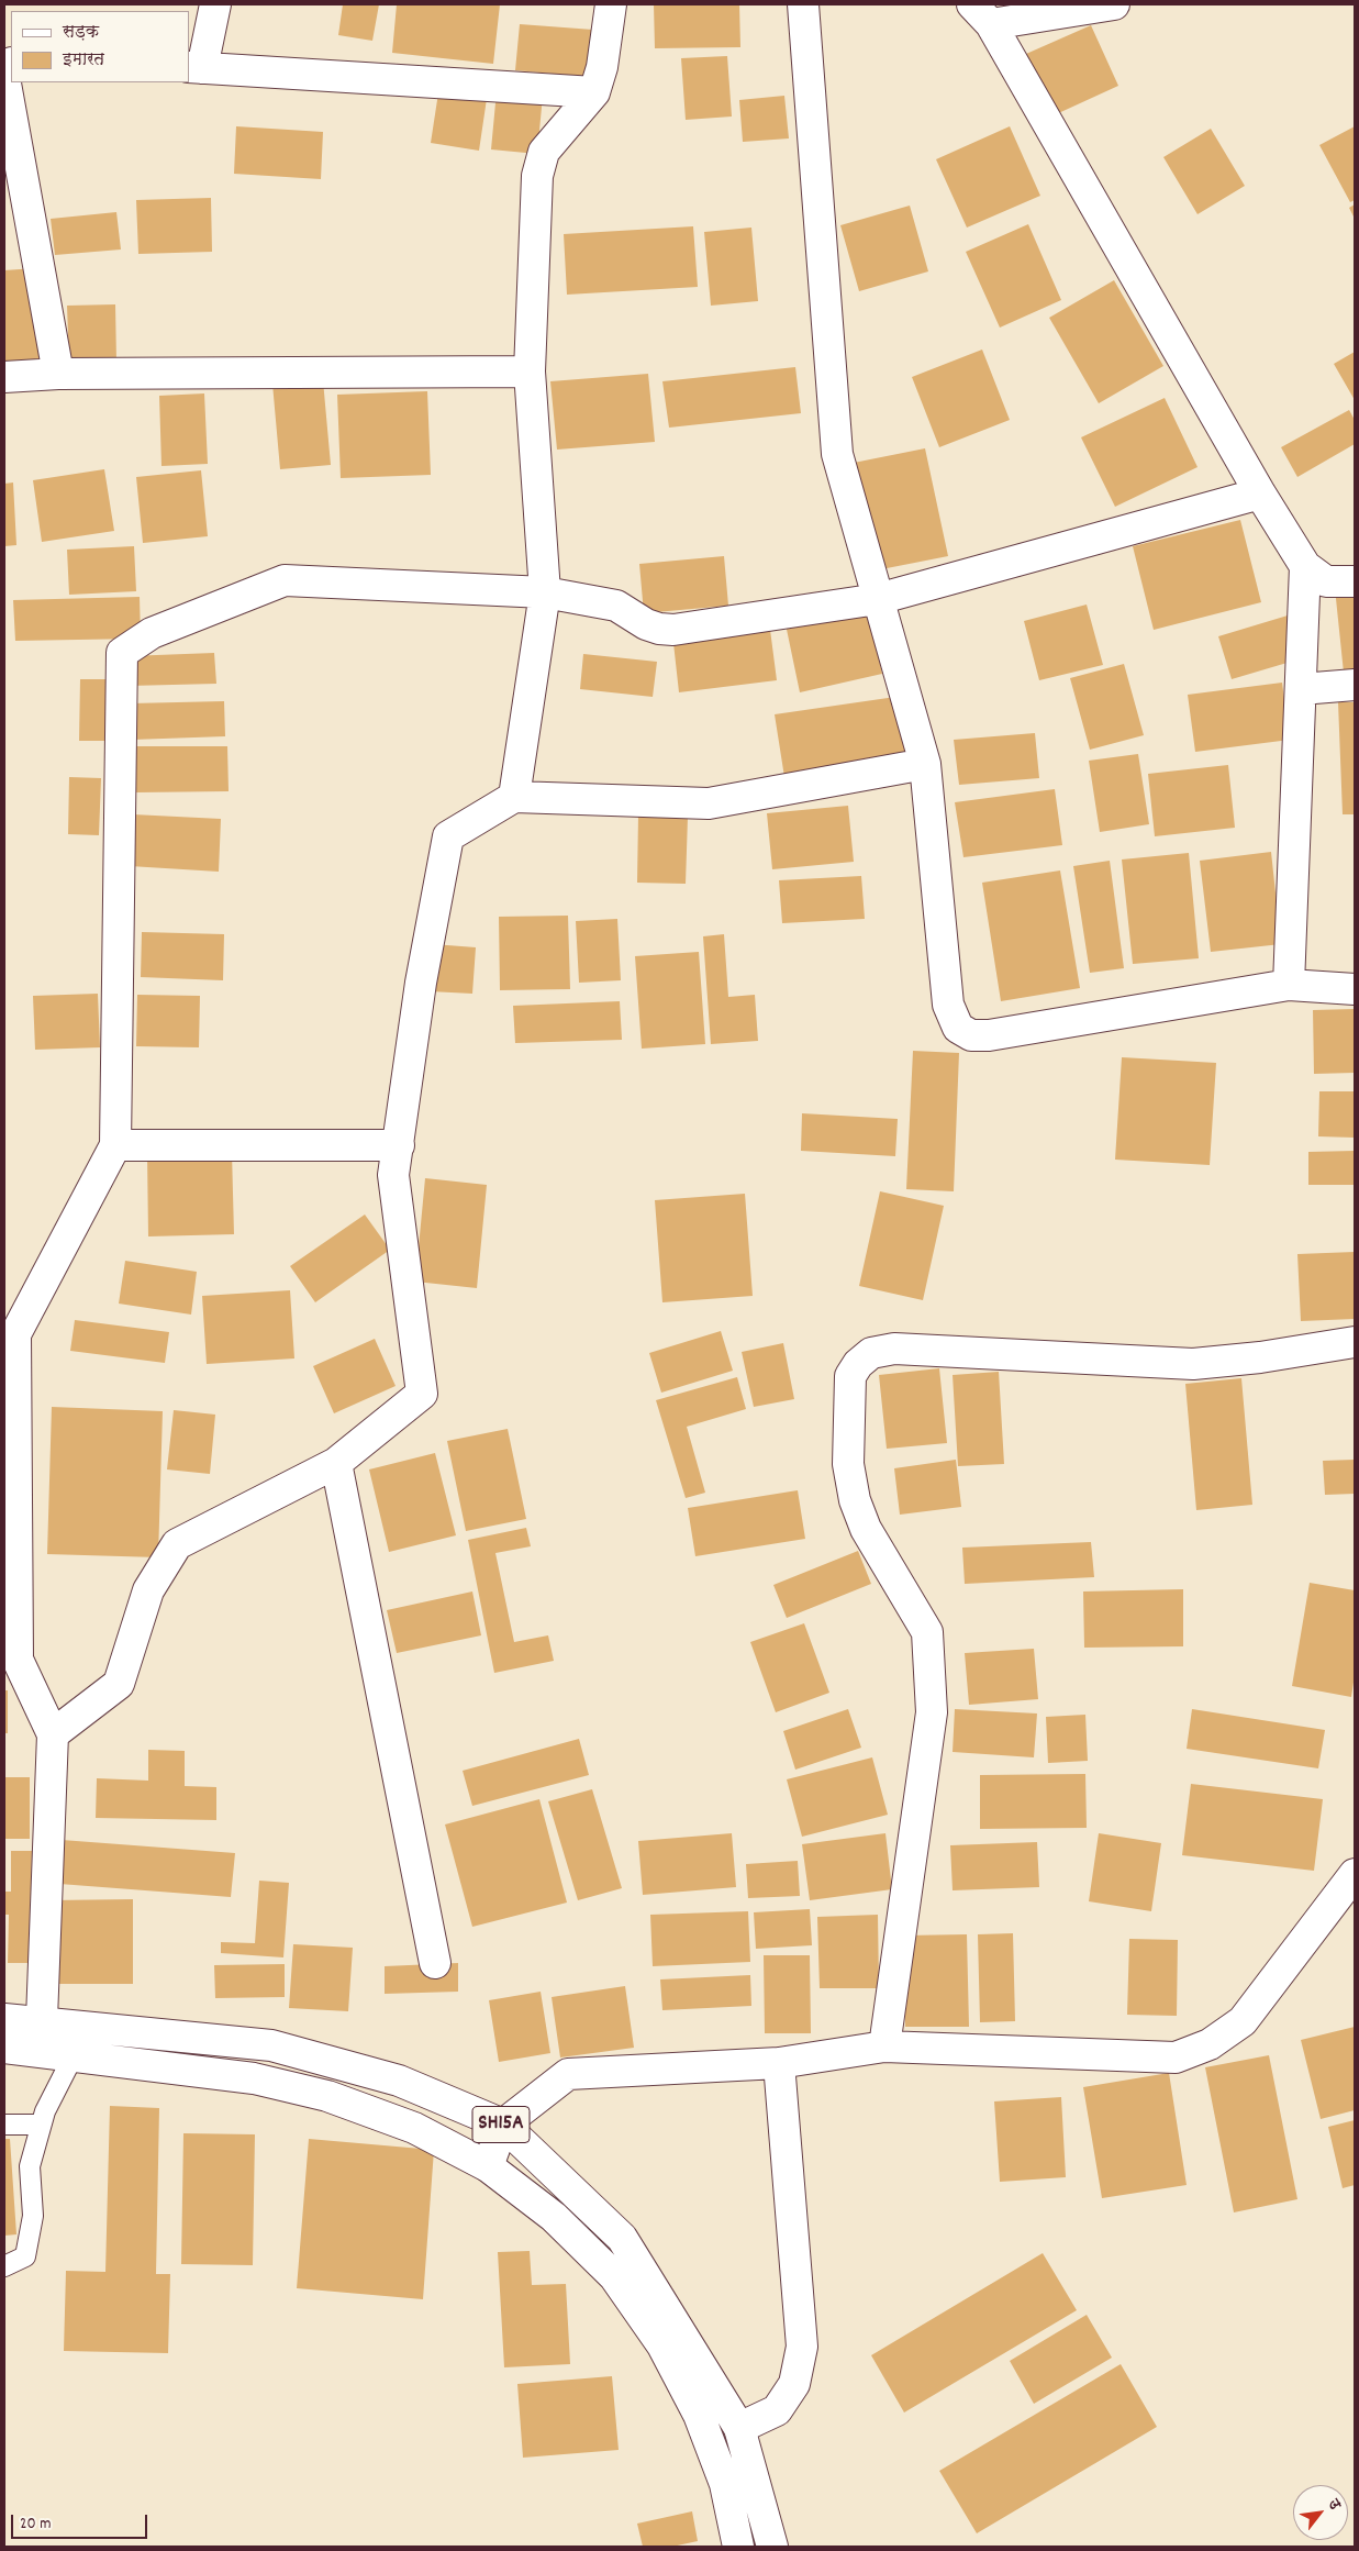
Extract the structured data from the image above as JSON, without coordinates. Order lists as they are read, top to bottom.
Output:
{
  "streets": {
    "street": ["SH15A"]
  },
  "legend": ["सड़क", "इमारत"],
  "scale_bar": "20 m",
  "north": "top right"
}
